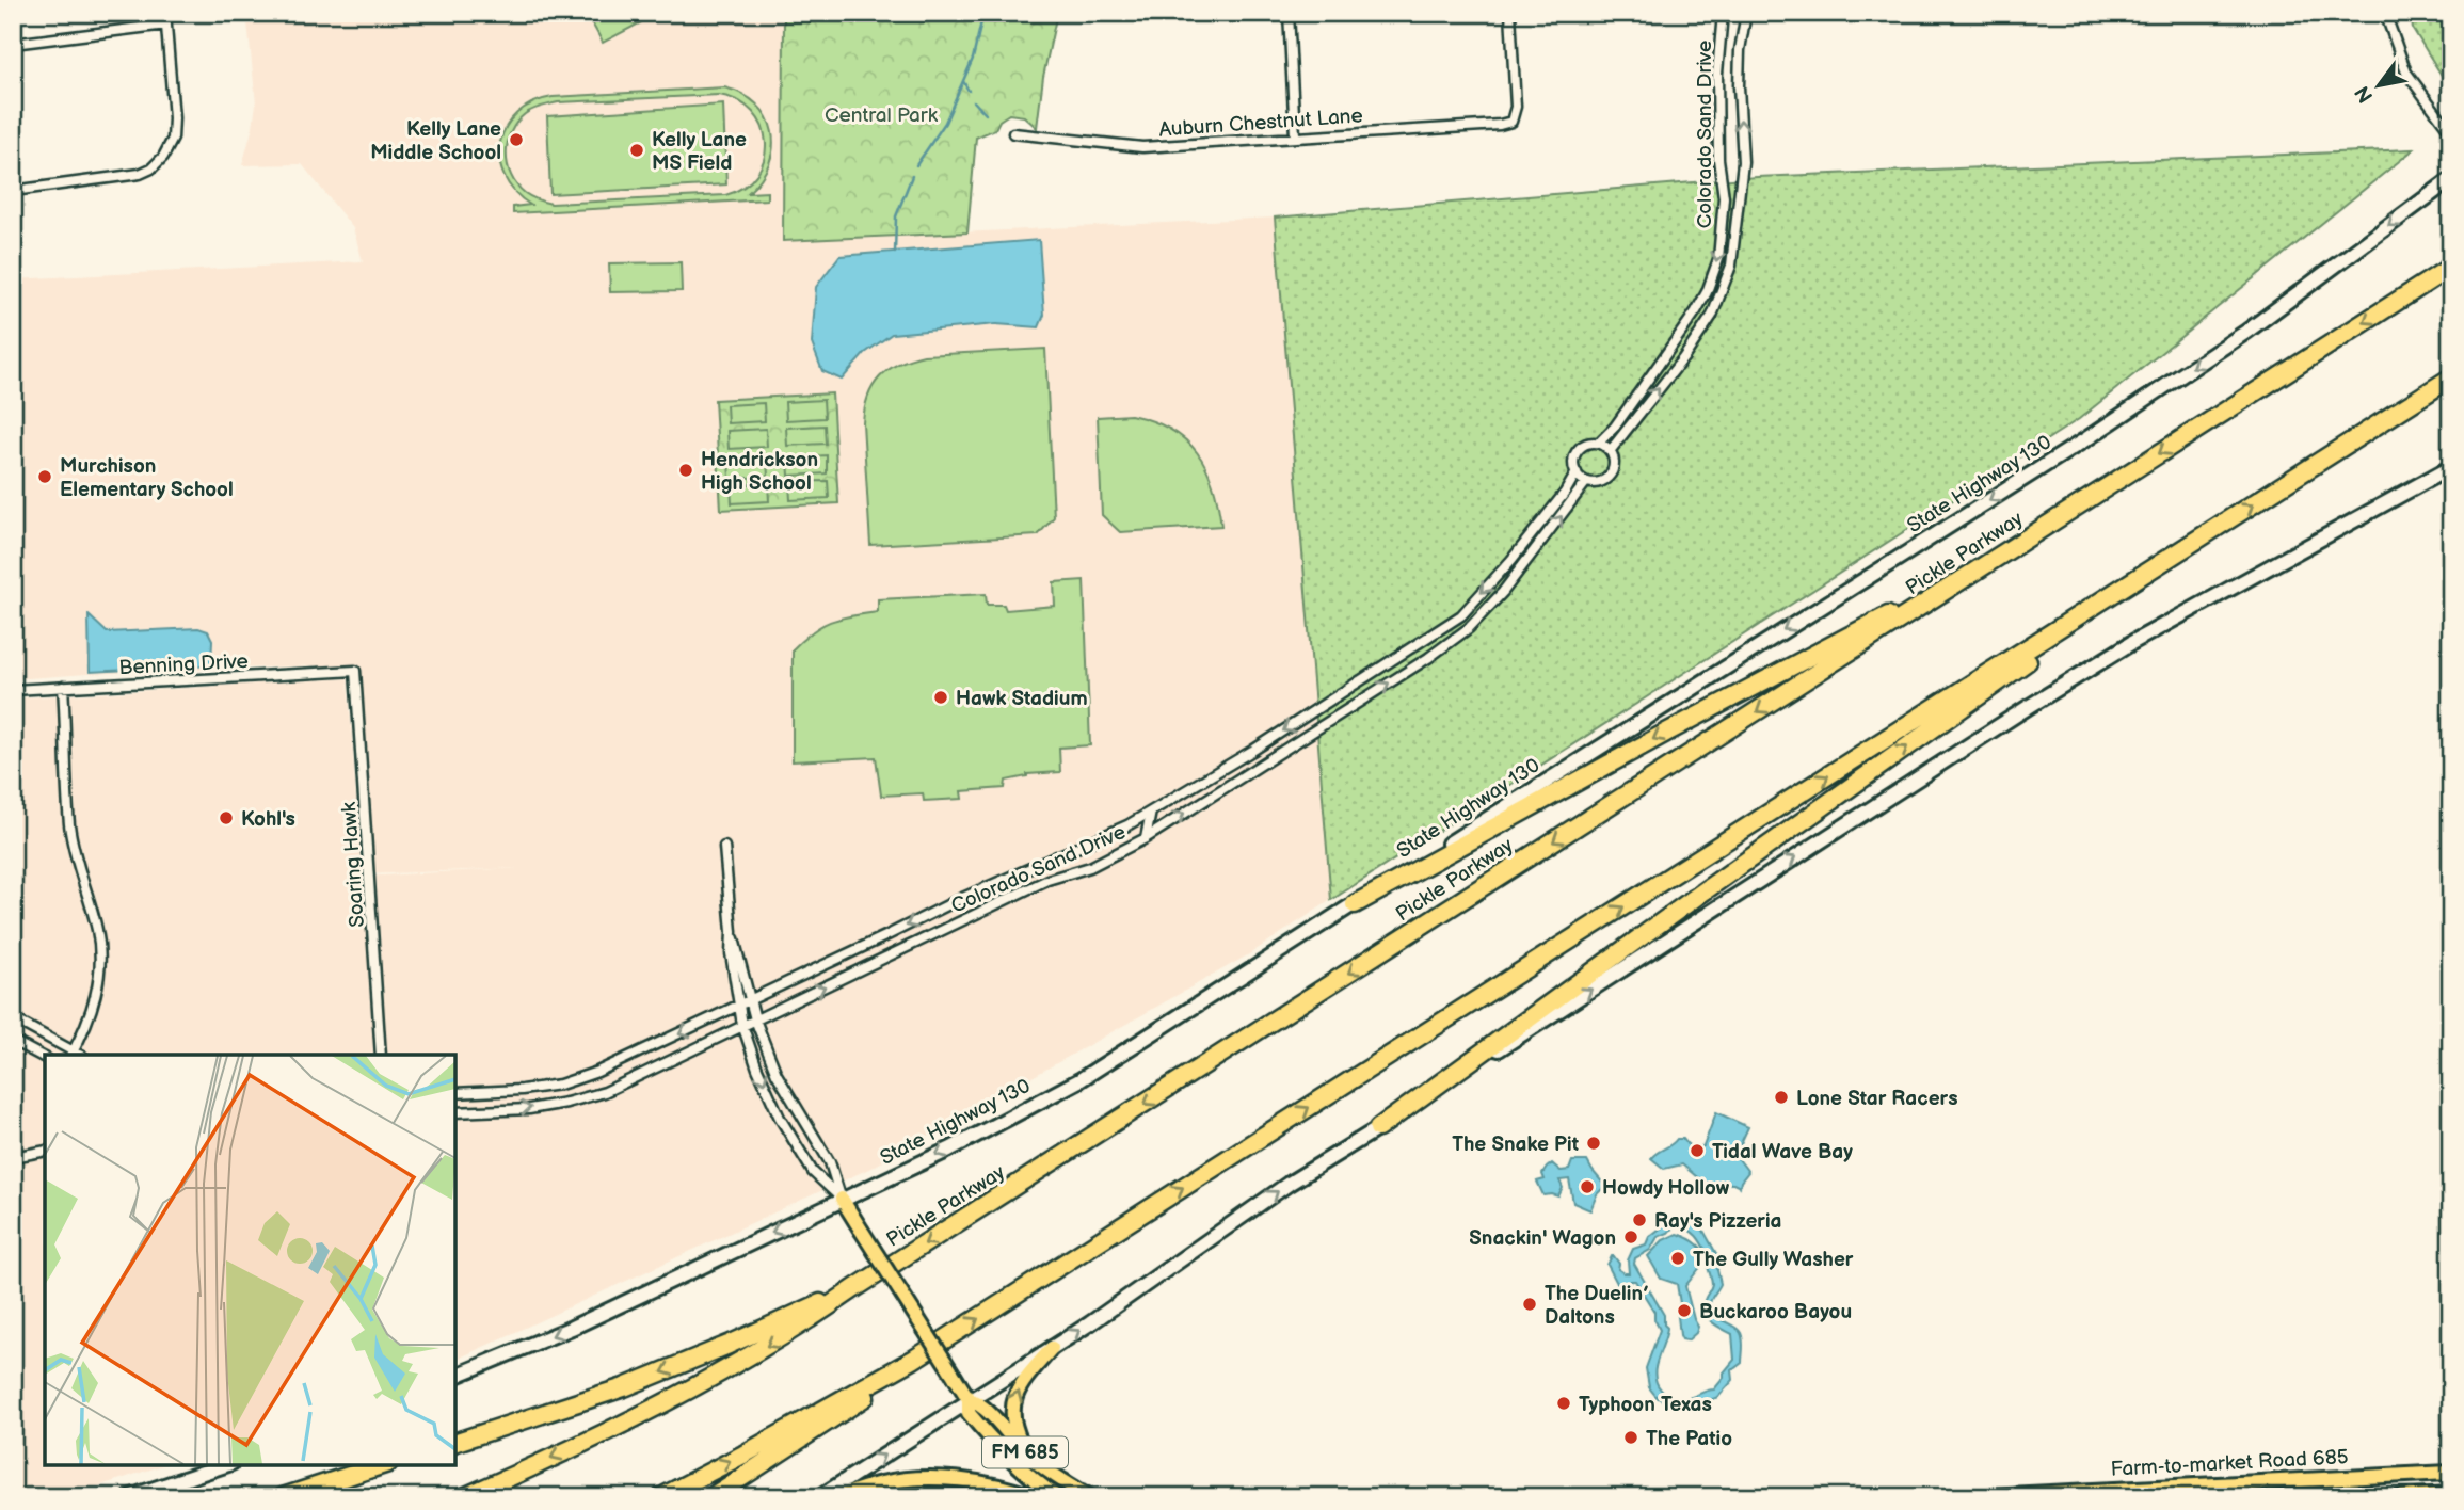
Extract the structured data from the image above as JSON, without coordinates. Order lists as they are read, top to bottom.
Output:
{
  "streets": {
    "highway": ["Pickle Parkway"],
    "main road": ["State Highway 130", "FM 685", "Farm-to-market Road 685"],
    "street": [
      "Auburn Chestnut Lane",
      "Colorado Sand Drive",
      "Benning Drive",
      "Soaring Hawk"
    ]
  },
  "crossings": [
    ["State Highway 130", "FM 685"],
    ["Benning Drive", "Soaring Hawk"]
  ],
  "one_way": ["State Highway 130"],
  "parks": ["Central Park"],
  "places": [
    "Kelly Lane Middle School",
    "Kelly Lane MS Field",
    "Hendrickson High School",
    "Murchison Elementary School",
    "Hawk Stadium",
    "Kohl's",
    "Lone Star Racers",
    "The Snake Pit",
    "Tidal Wave Bay",
    "Howdy Hollow",
    "Ray's Pizzeria",
    "Snackin' Wagon",
    "The Gully Washer",
    "The Duelin’ Daltons",
    "Buckaroo Bayou",
    "Typhoon Texas",
    "The Patio"
  ],
  "north": "bottom left"
}
